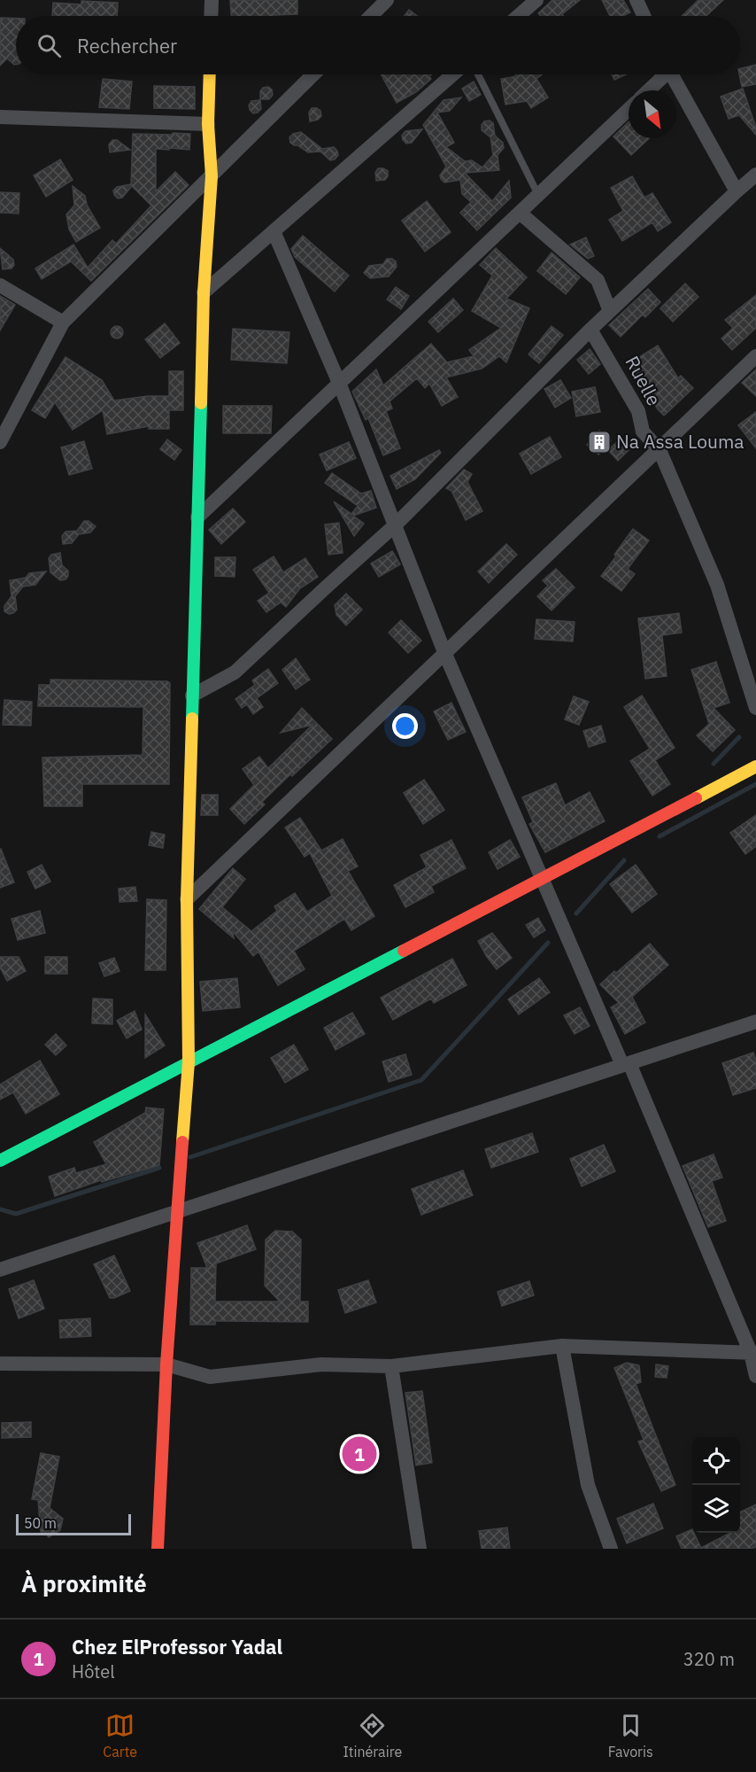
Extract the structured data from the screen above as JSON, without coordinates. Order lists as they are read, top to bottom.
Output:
{
  "streets": {
    "street": ["Ruelle"]
  },
  "places": {
    "building": ["Na Assa Louma"]
  },
  "scale_bar": "50 m",
  "north": "bottom right",
  "page": {
    "search": "Rechercher",
    "pins": "1",
    "scale": "50 m",
    "heading": "À proximité",
    "list": [
      {
        "mark": "1",
        "name": "Chez ElProfessor Yadal",
        "note": "Hôtel",
        "value": "320 m"
      }
    ],
    "nav": ["Carte", "Itinéraire", "Favoris"]
  }
}
